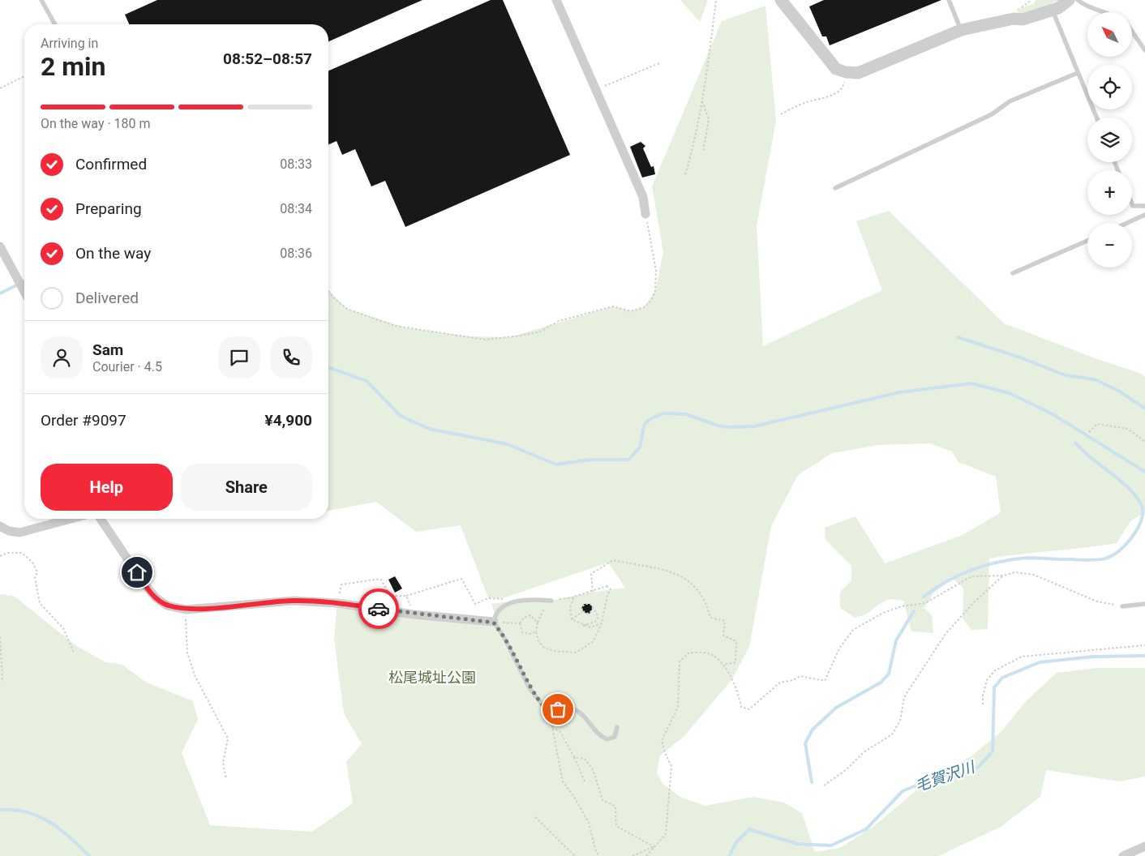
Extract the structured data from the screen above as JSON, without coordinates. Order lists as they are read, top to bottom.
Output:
{
  "water": ["毛賀沢川"],
  "parks": ["松尾城址公園"],
  "north": "top left",
  "page": {
    "map_buttons": ["+", "−"],
    "heading": ["2 min", "Arriving in", "08:52–08:57"],
    "panel": [
      "Sam",
      "Courier · 4.5",
      "Order #9097",
      "¥4,900"
    ],
    "bar": "On the way · 180 m",
    "list": [
      ["Confirmed", "08:33"],
      ["Preparing", "08:34"],
      ["On the way", "08:36"],
      "Delivered"
    ],
    "buttons": ["Help", "Share"]
  }
}
